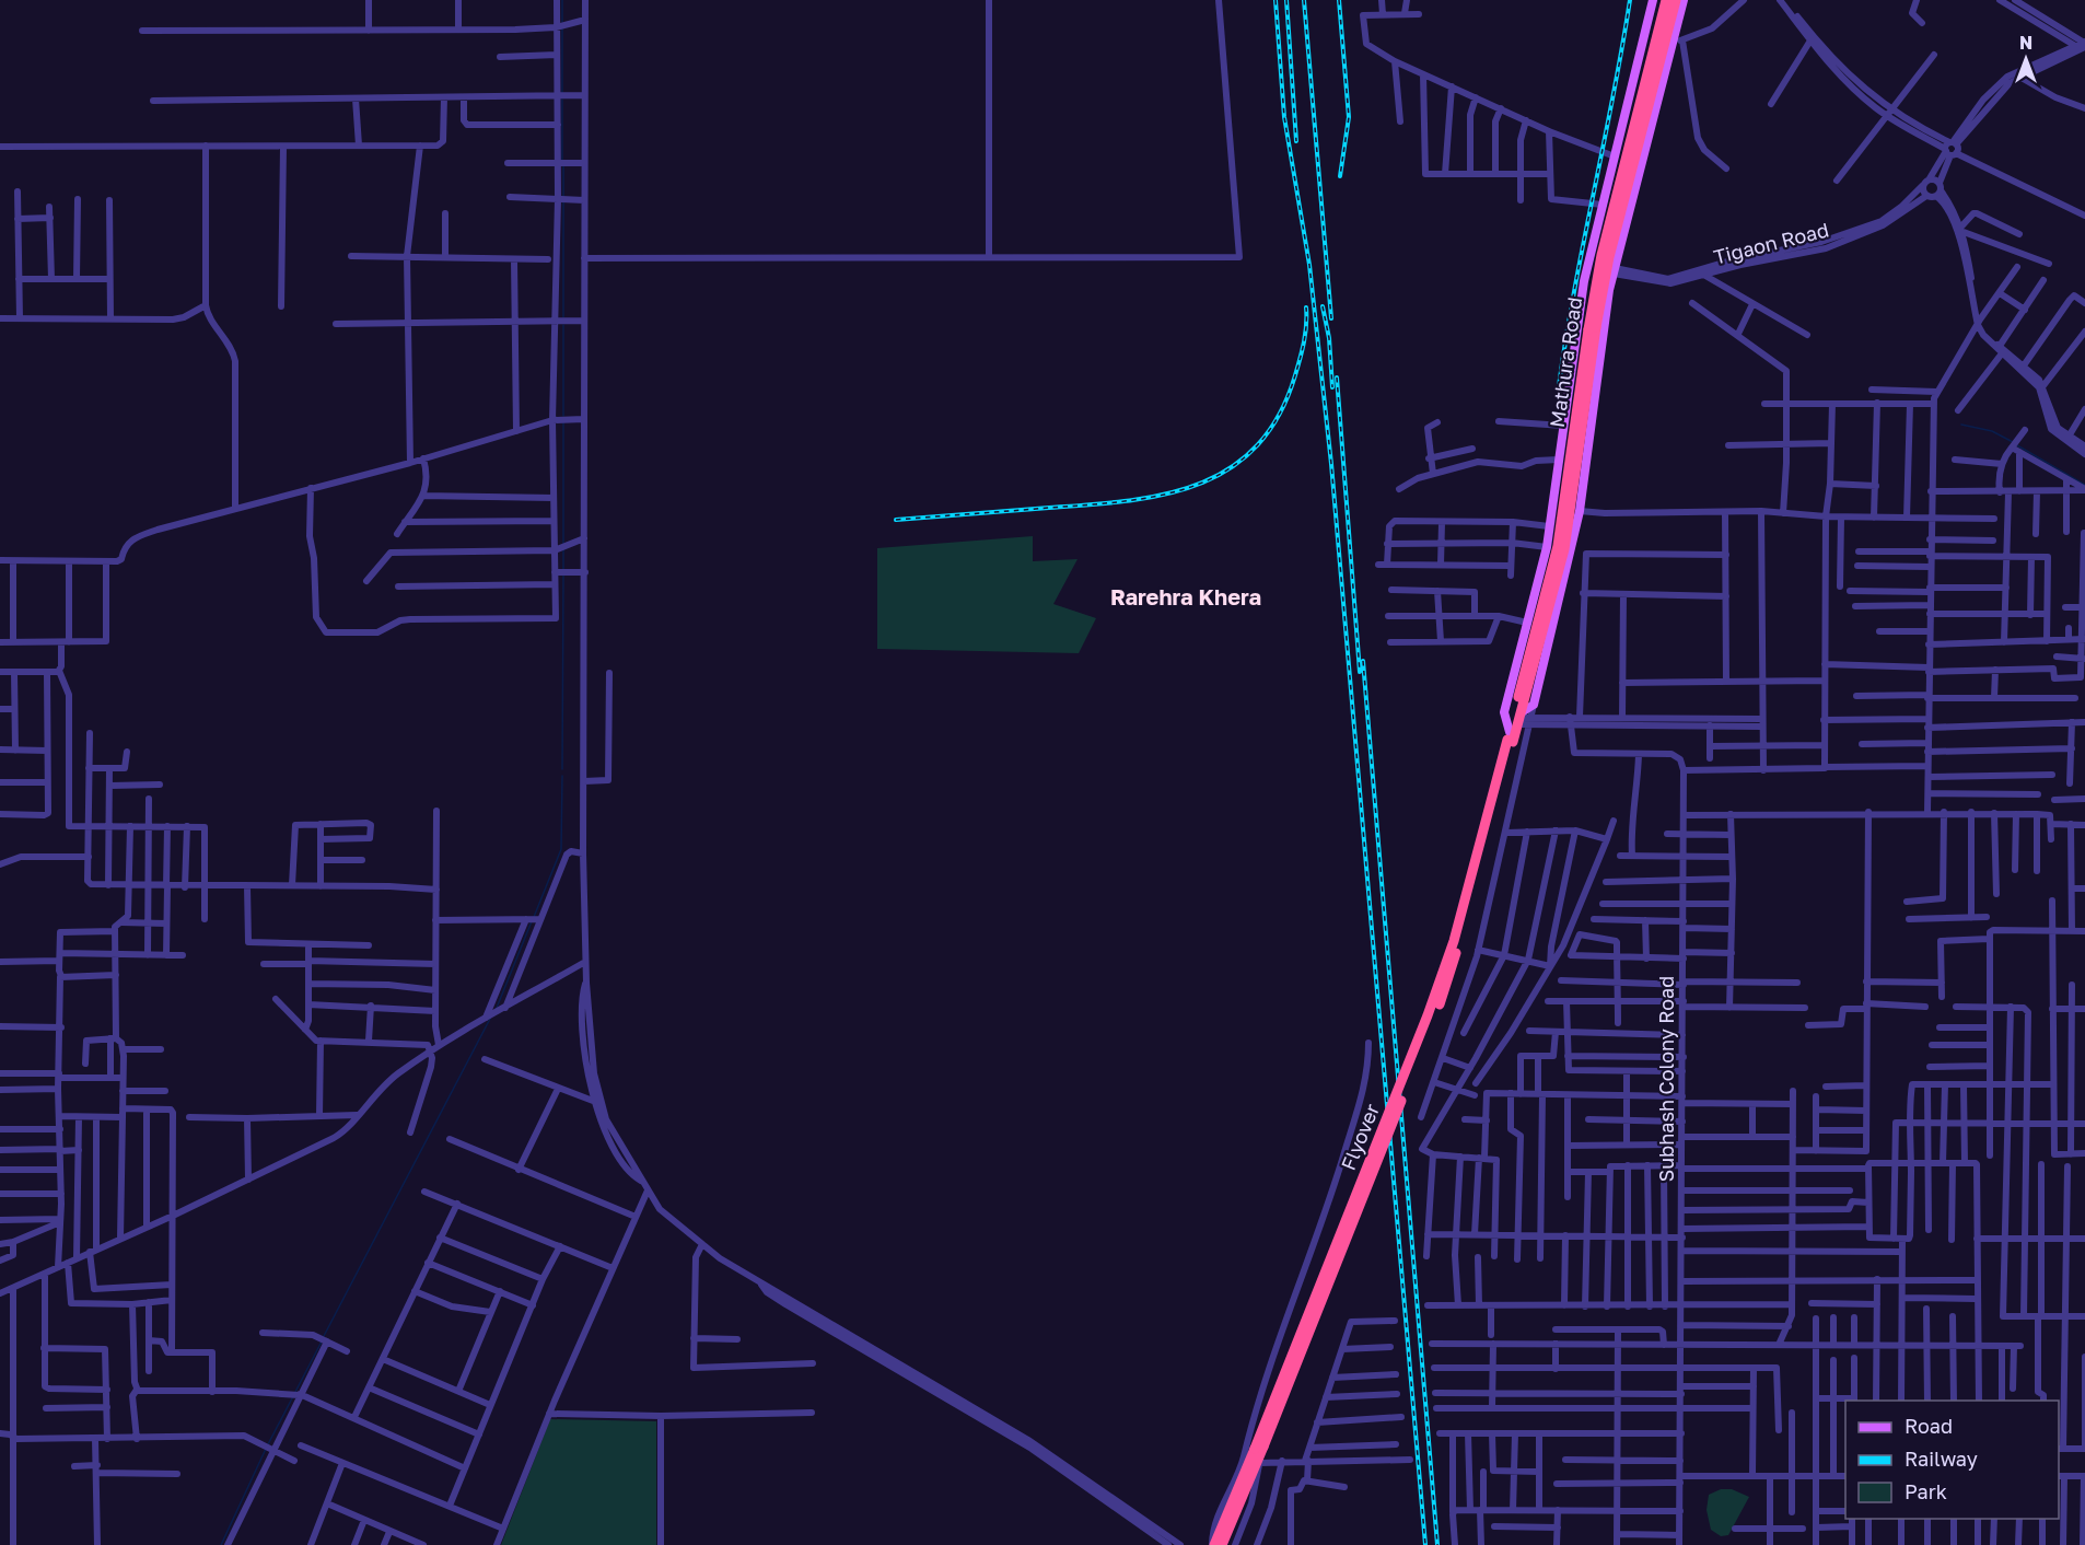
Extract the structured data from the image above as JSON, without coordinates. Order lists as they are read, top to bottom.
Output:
{
  "streets": {
    "highway": ["Mathura Road", "Flyover"],
    "street": ["Tigaon Road", "Subhash Colony Road"]
  },
  "crossings": [
    ["Mathura Road", "Flyover"]
  ],
  "districts": ["Rarehra Khera"],
  "legend": ["Road", "Railway", "Park"],
  "north": "top"
}
